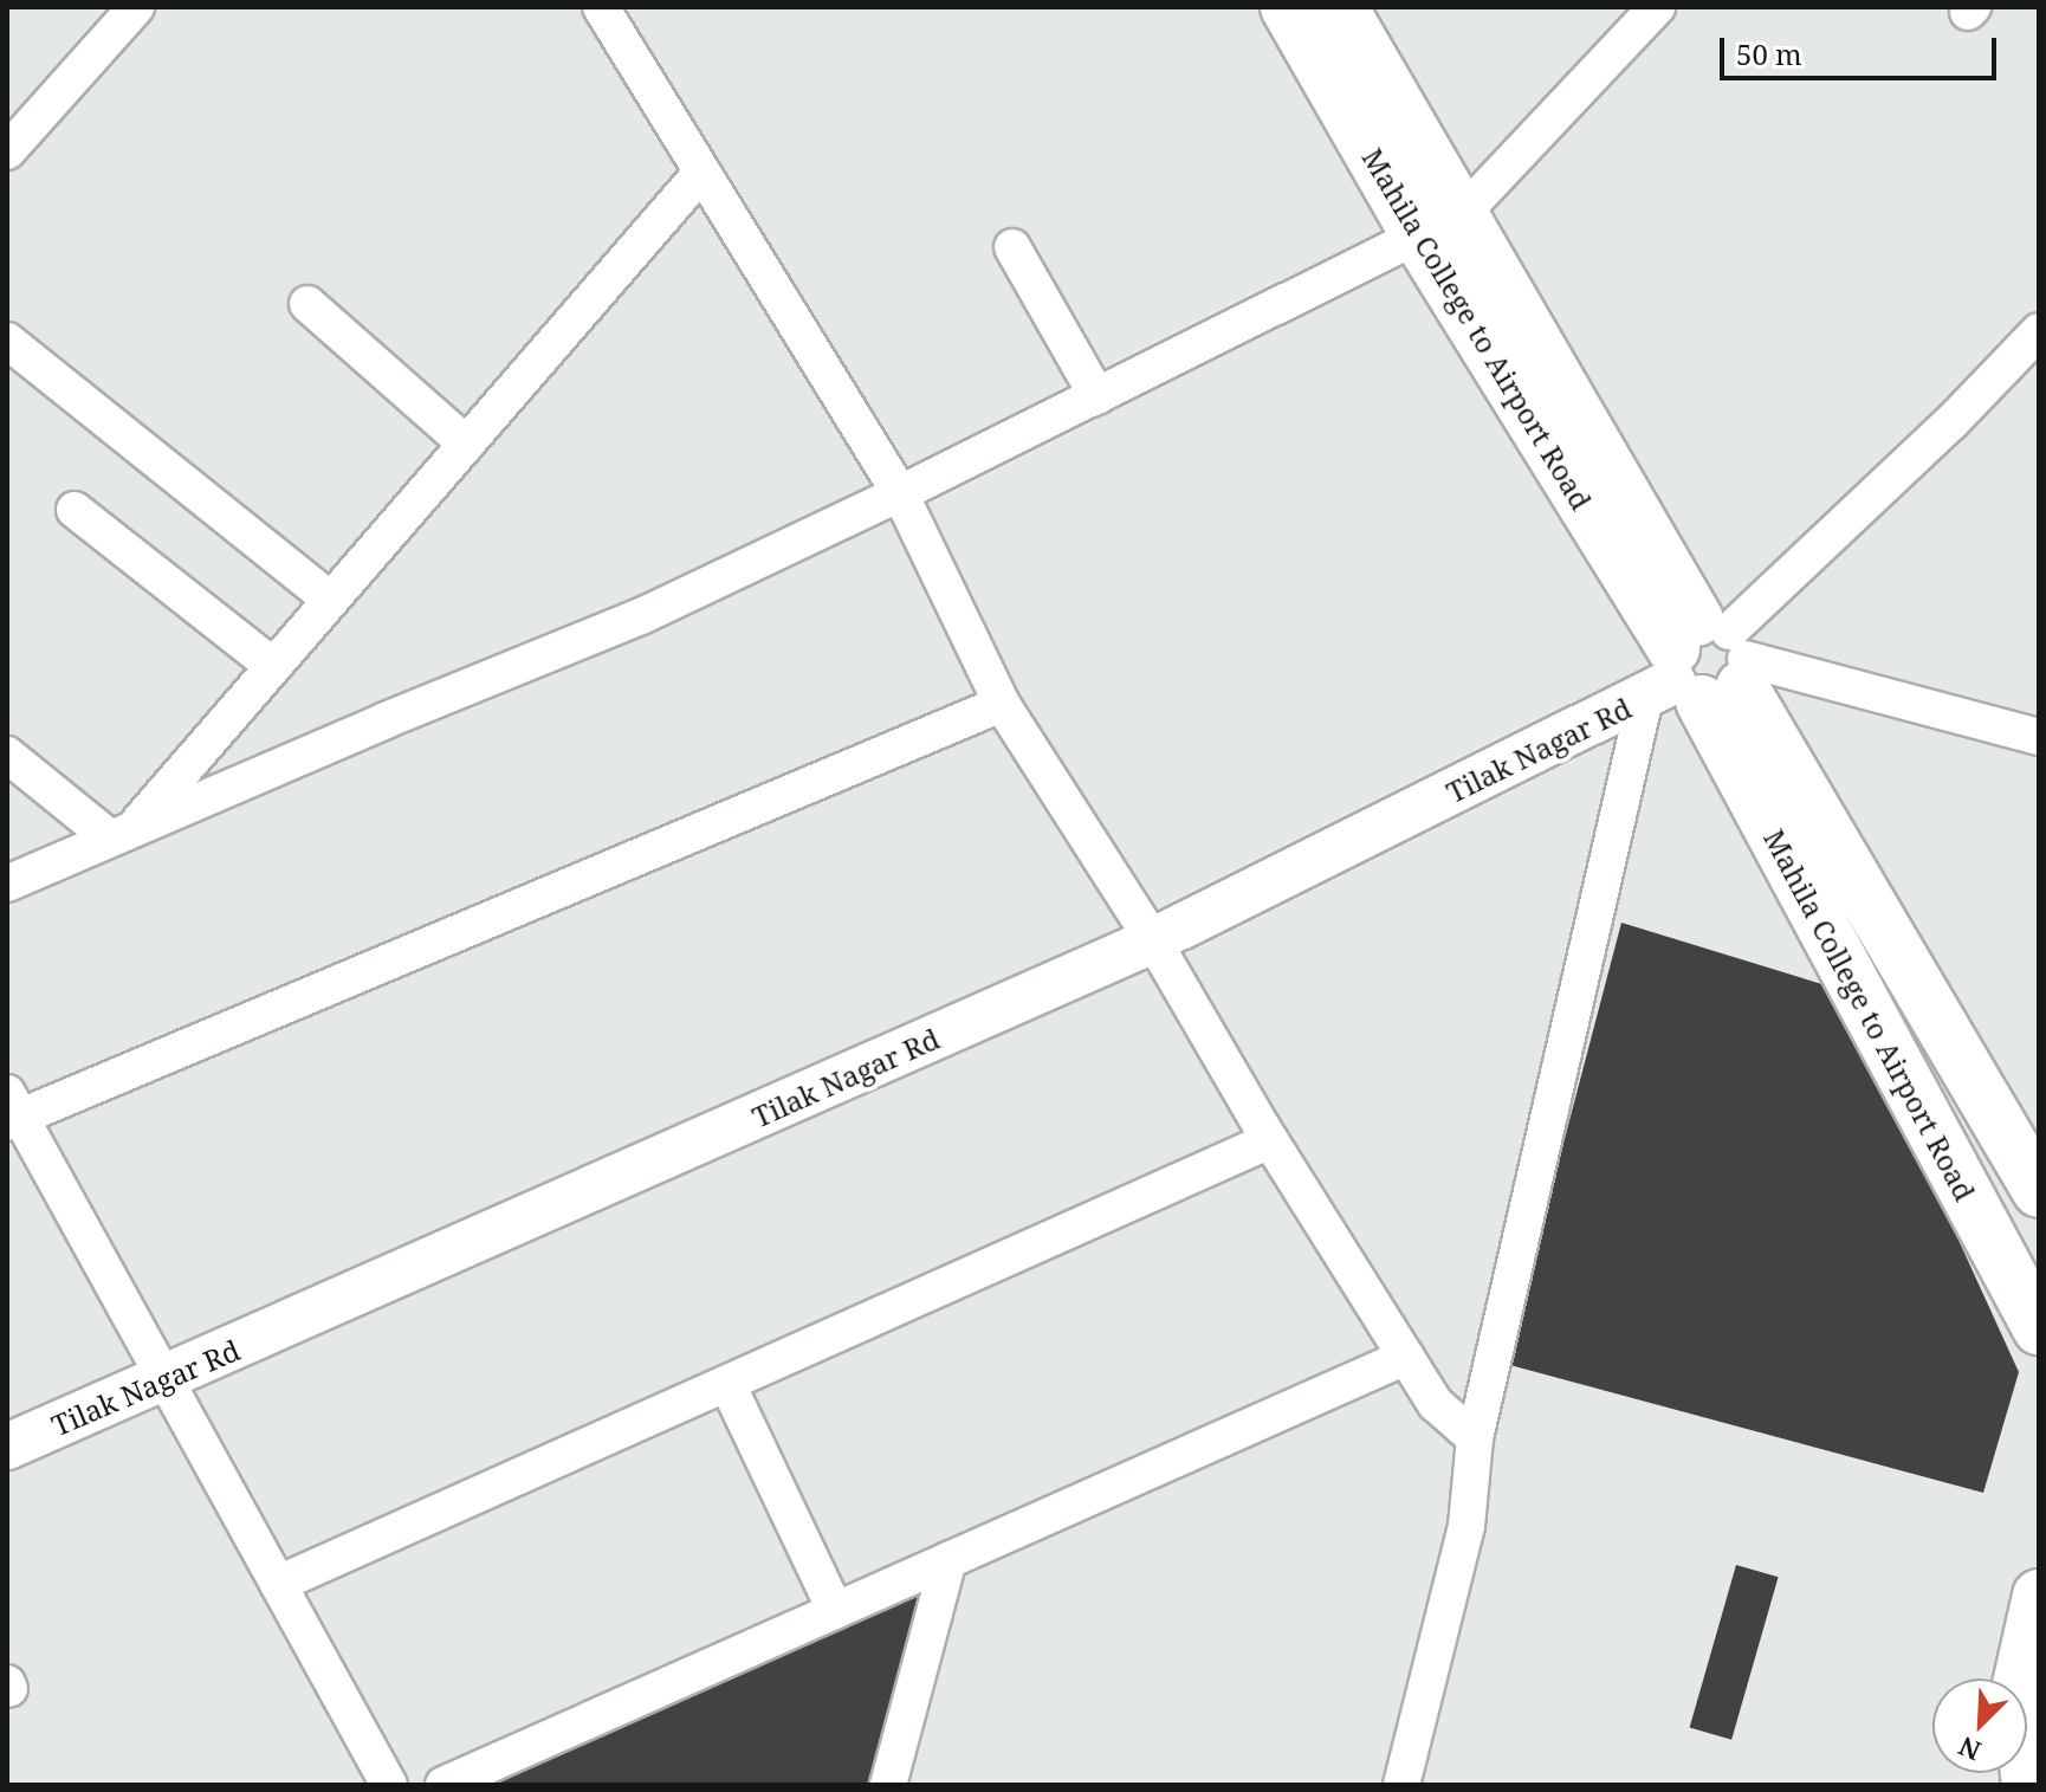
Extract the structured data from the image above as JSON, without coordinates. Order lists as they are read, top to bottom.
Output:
{
  "streets": {
    "main road": ["Mahila College to Airport Road"],
    "street": ["Tilak Nagar Rd"]
  },
  "crossings": [
    ["Mahila College to Airport Road", "Tilak Nagar Rd"]
  ],
  "scale_bar": "50 m",
  "north": "bottom left"
}
